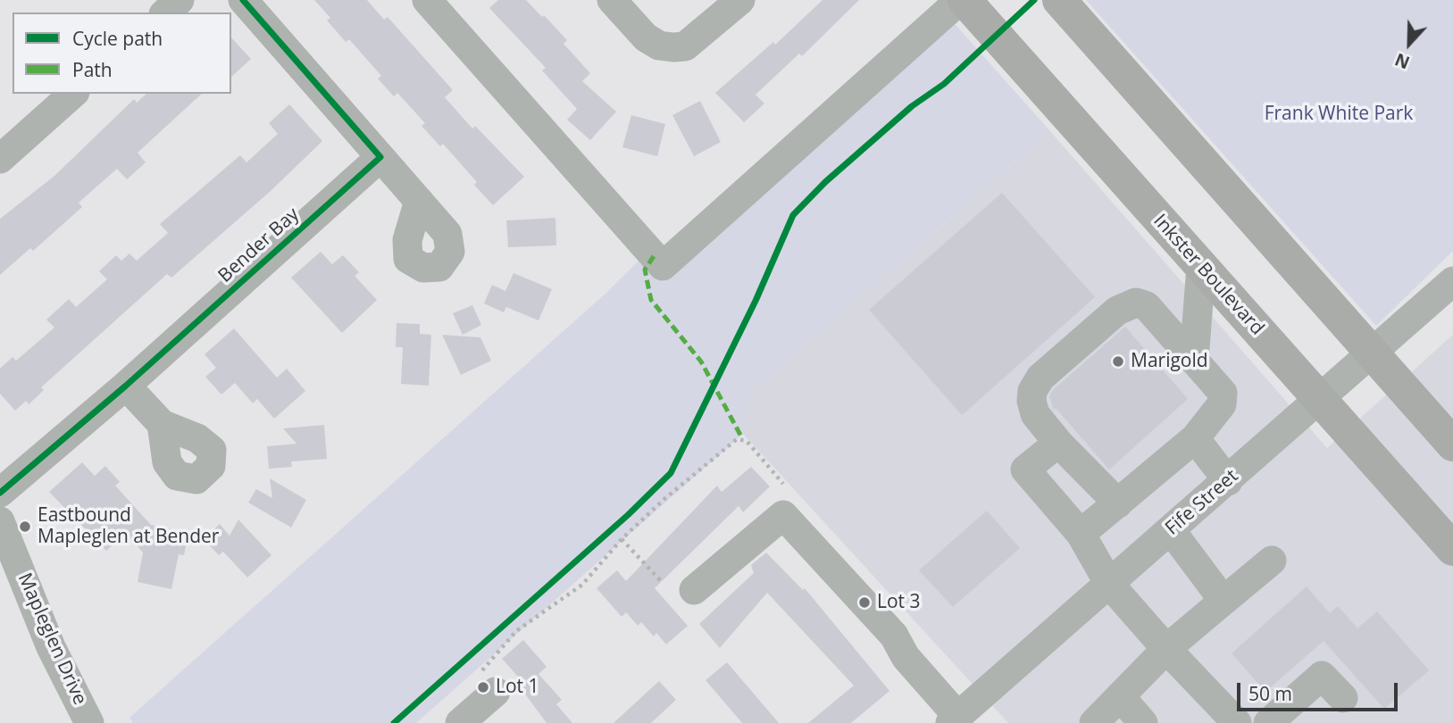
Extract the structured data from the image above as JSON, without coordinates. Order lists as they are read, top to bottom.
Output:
{
  "streets": {
    "main road": ["Inkster Boulevard"],
    "street": ["Bender Bay", "Fife Street", "Mapleglen Drive"]
  },
  "crossings": [
    ["Inkster Boulevard", "Fife Street"]
  ],
  "parks": ["Frank White Park"],
  "places": [
    "Marigold",
    "Eastbound Mapleglen at Bender",
    "Lot 3",
    "Lot 1"
  ],
  "legend": ["Cycle path", "Path"],
  "scale_bar": "50 m",
  "north": "bottom"
}
